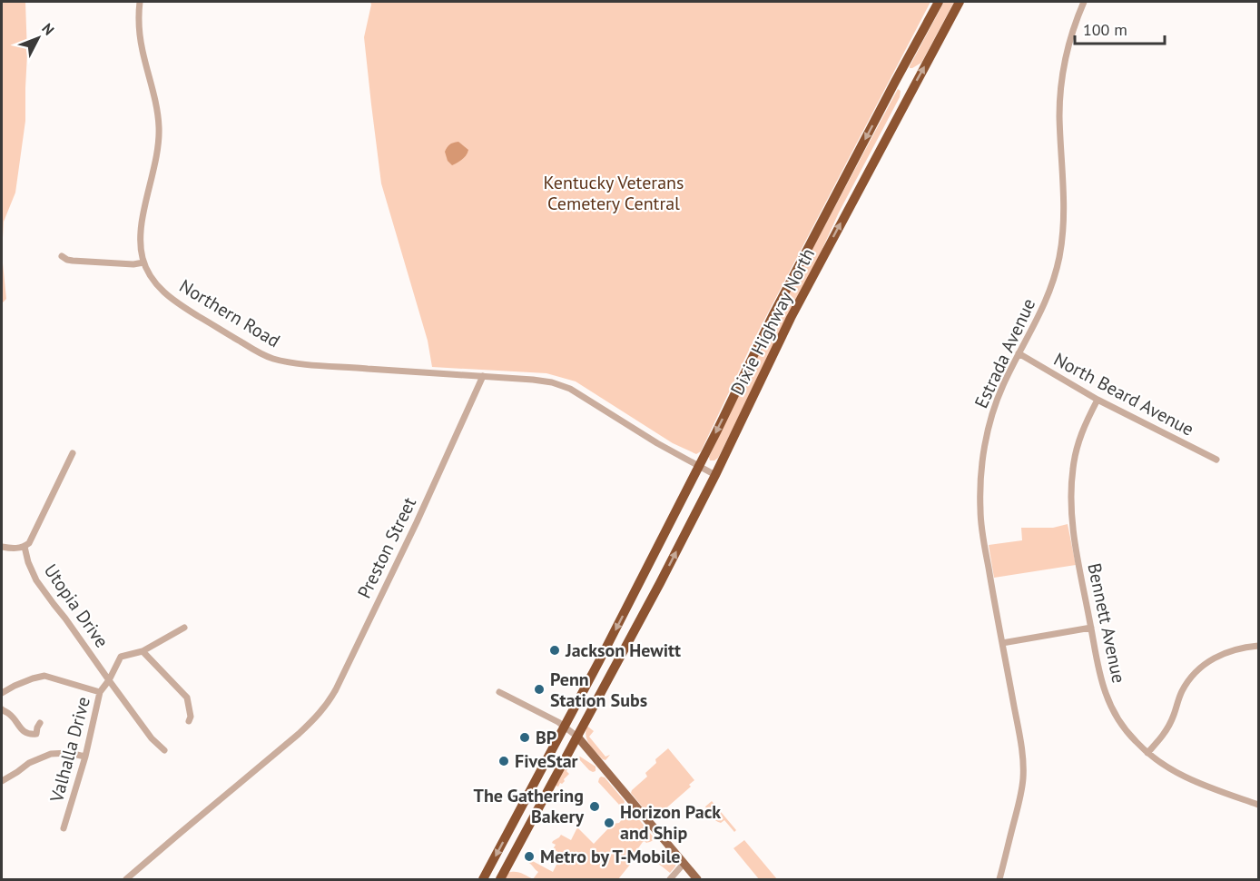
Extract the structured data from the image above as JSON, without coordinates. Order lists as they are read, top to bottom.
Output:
{
  "streets": {
    "highway": ["Dixie Highway North"],
    "street": [
      "Northern Road",
      "Estrada Avenue",
      "North Beard Avenue",
      "Preston Street",
      "Utopia Drive",
      "Bennett Avenue",
      "Valhalla Drive"
    ]
  },
  "crossings": [
    ["Northern Road", "Preston Street"],
    ["Estrada Avenue", "North Beard Avenue"],
    ["North Beard Avenue", "Bennett Avenue"],
    ["Utopia Drive", "Valhalla Drive"]
  ],
  "parks": ["Kentucky Veterans Cemetery Central"],
  "places": [
    "Jackson Hewitt",
    "Penn Station Subs",
    "BP",
    "FiveStar",
    "The Gathering Bakery",
    "Horizon Pack and Ship",
    "Metro by T-Mobile"
  ],
  "scale_bar": "100 m",
  "north": "top right"
}
